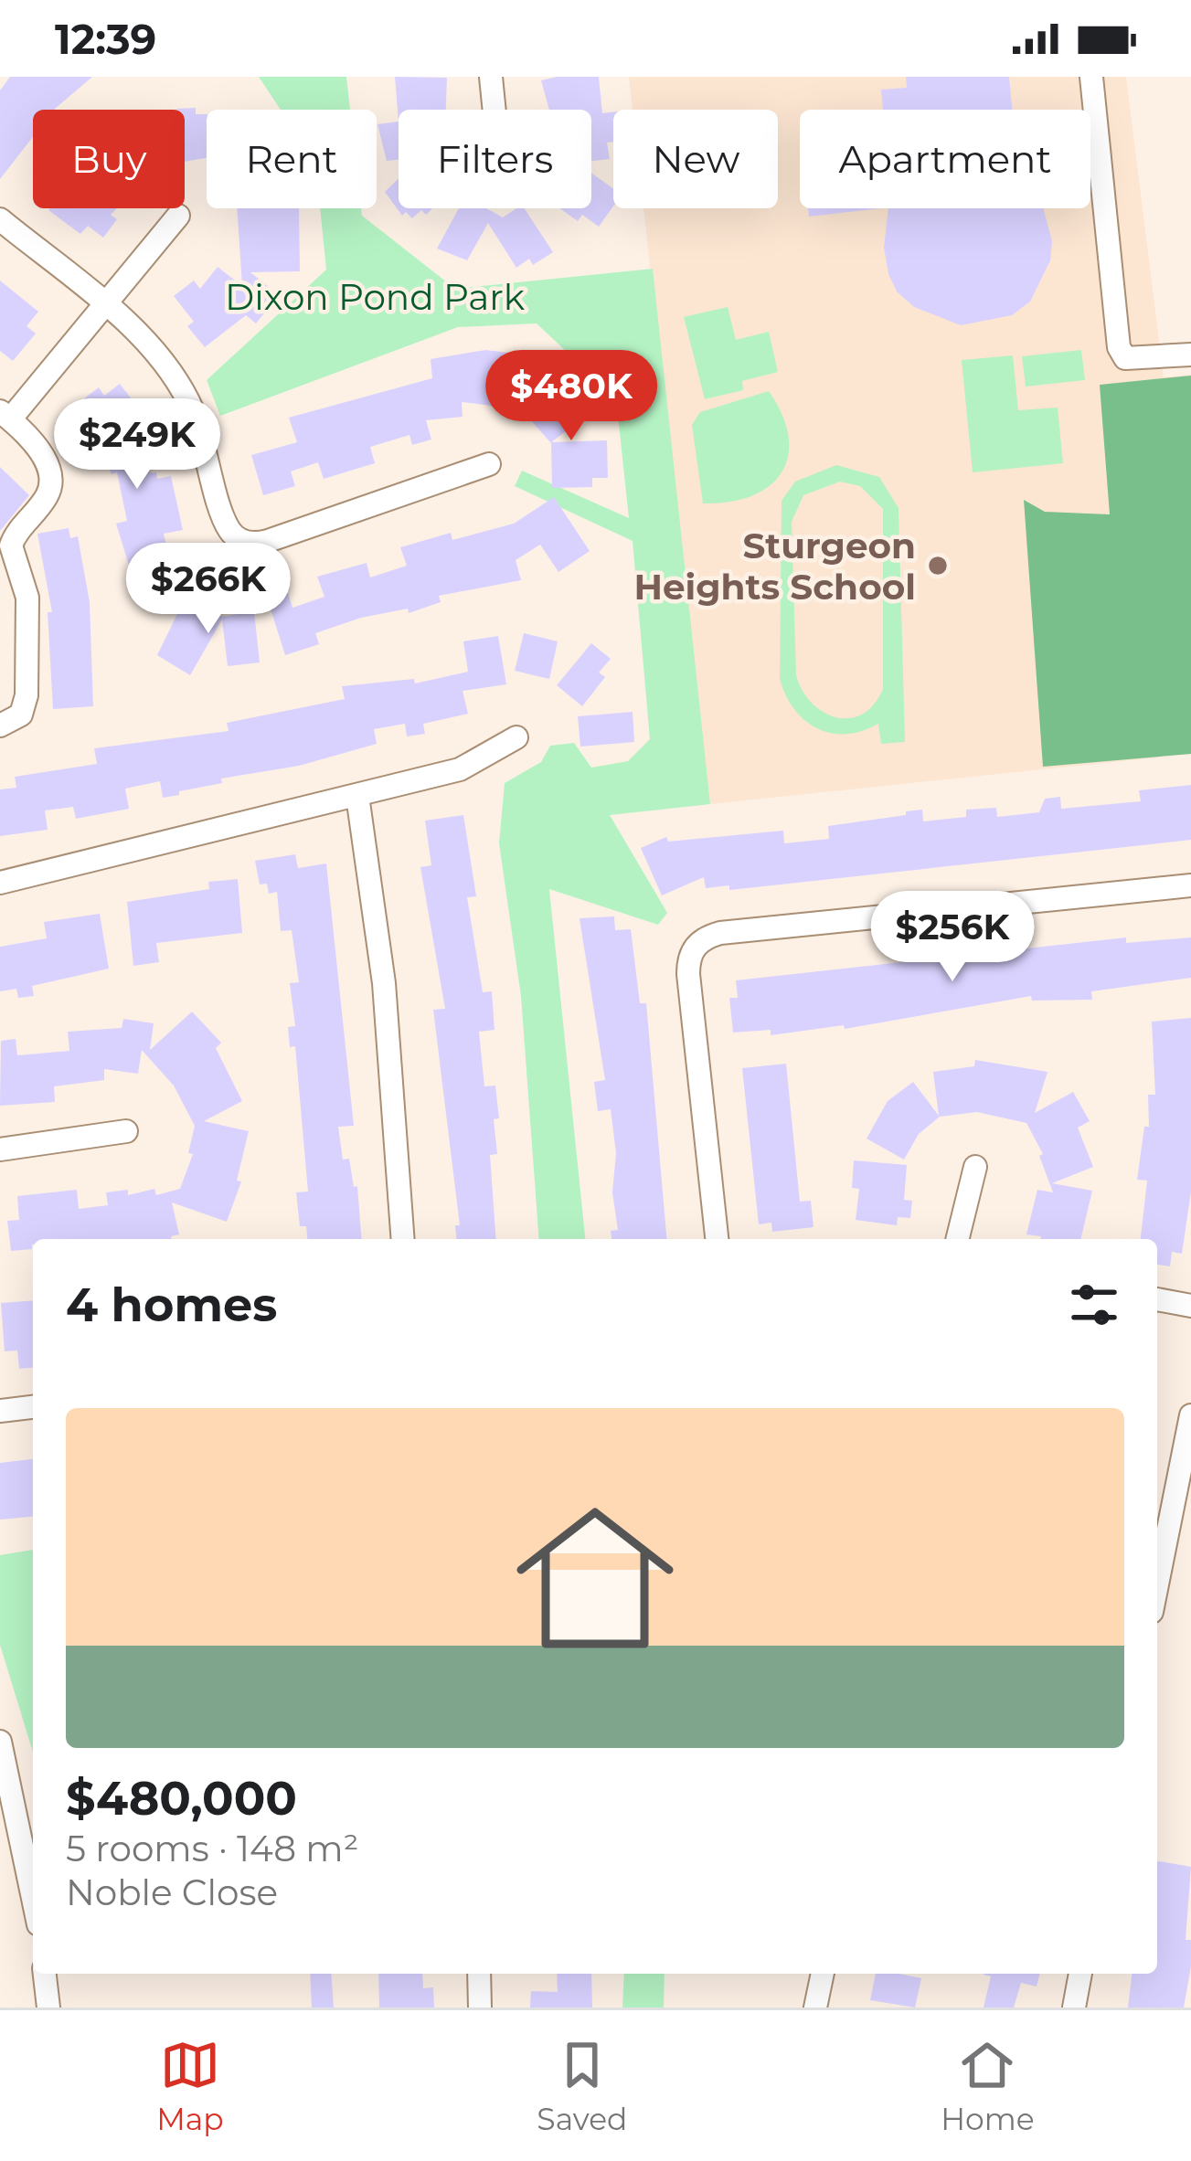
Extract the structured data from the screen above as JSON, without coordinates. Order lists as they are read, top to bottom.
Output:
{
  "parks": ["Dixon Pond Park"],
  "places": ["Sturgeon Heights School"],
  "page": {
    "status": "12:39",
    "chip": [
      "Buy",
      "Rent",
      "Filters",
      "New",
      "Apartment"
    ],
    "price": [
      "$480K",
      "$249K",
      "$266K",
      "$256K"
    ],
    "heading": "4 homes",
    "list": [
      {
        "name": "$480,000",
        "note": "5 rooms · 148 m² · Noble Close"
      }
    ],
    "tabs": ["Map", "Saved", "Home"]
  }
}
